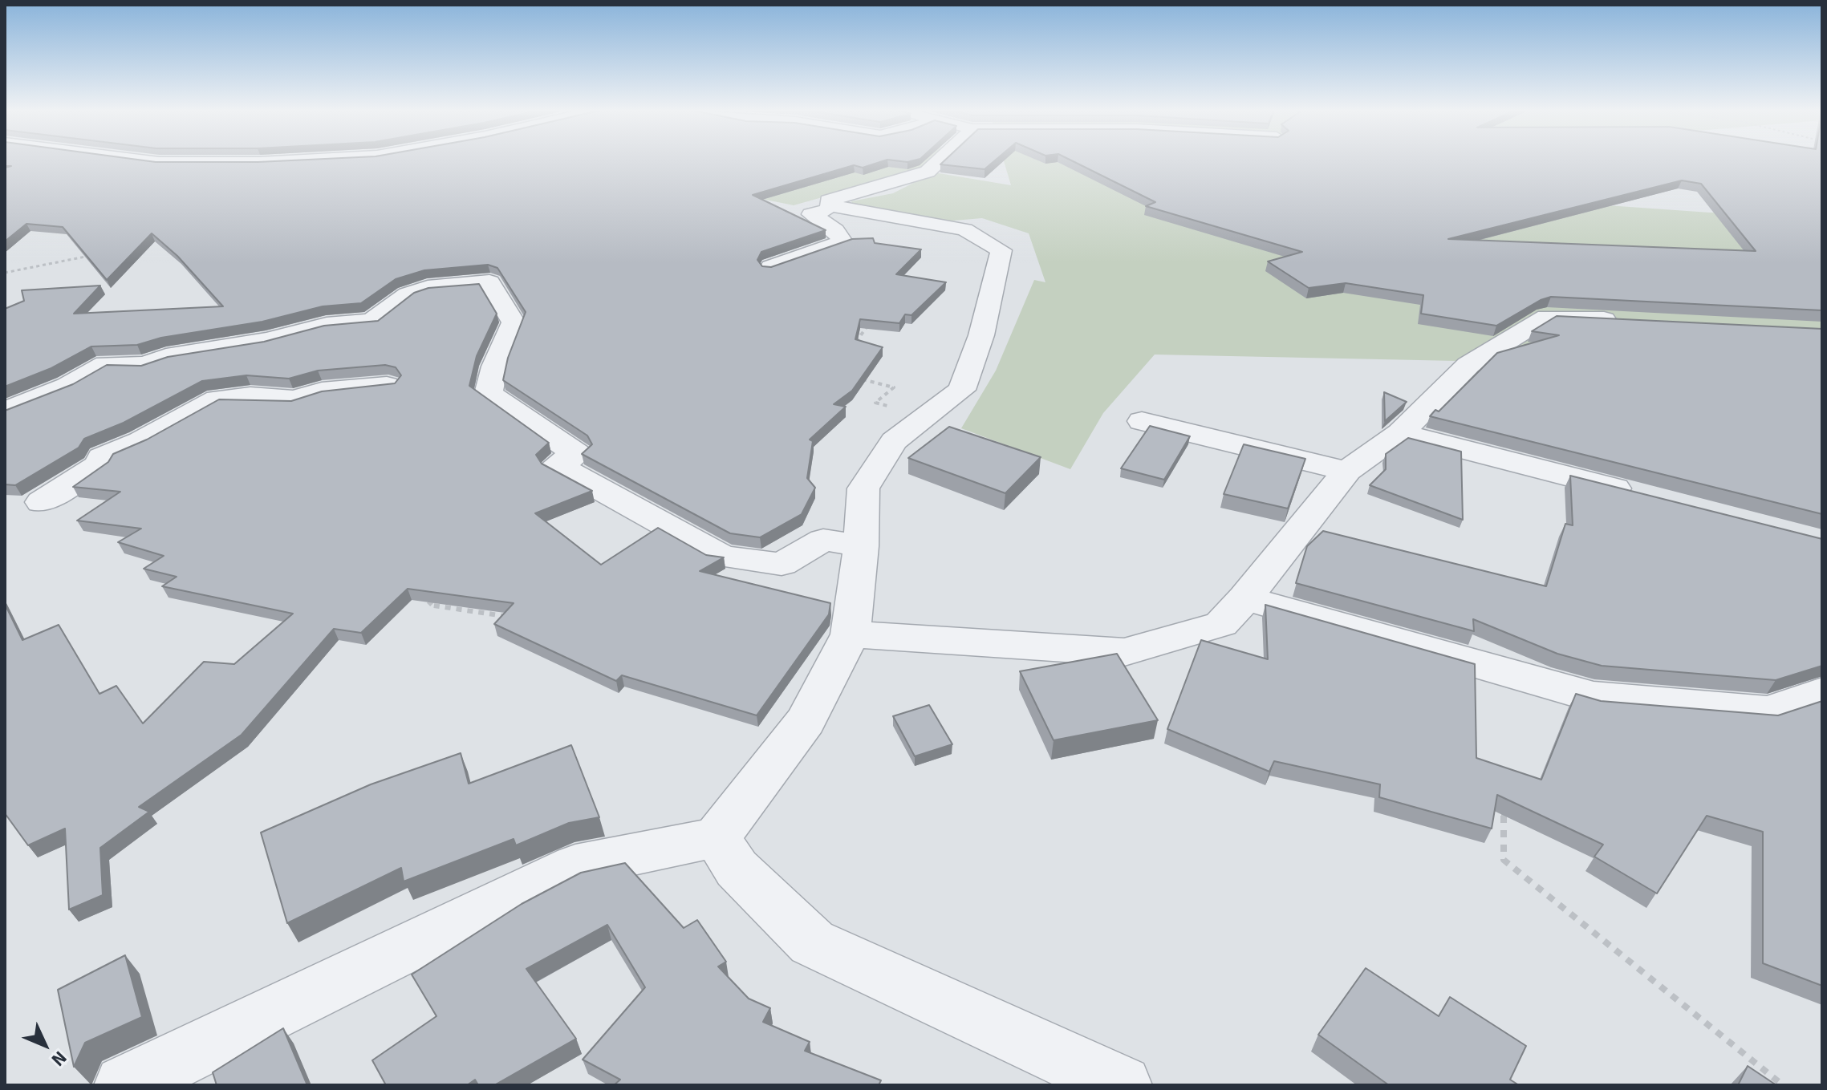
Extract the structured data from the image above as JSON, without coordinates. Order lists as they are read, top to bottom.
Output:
{
  "north": "bottom right"
}
